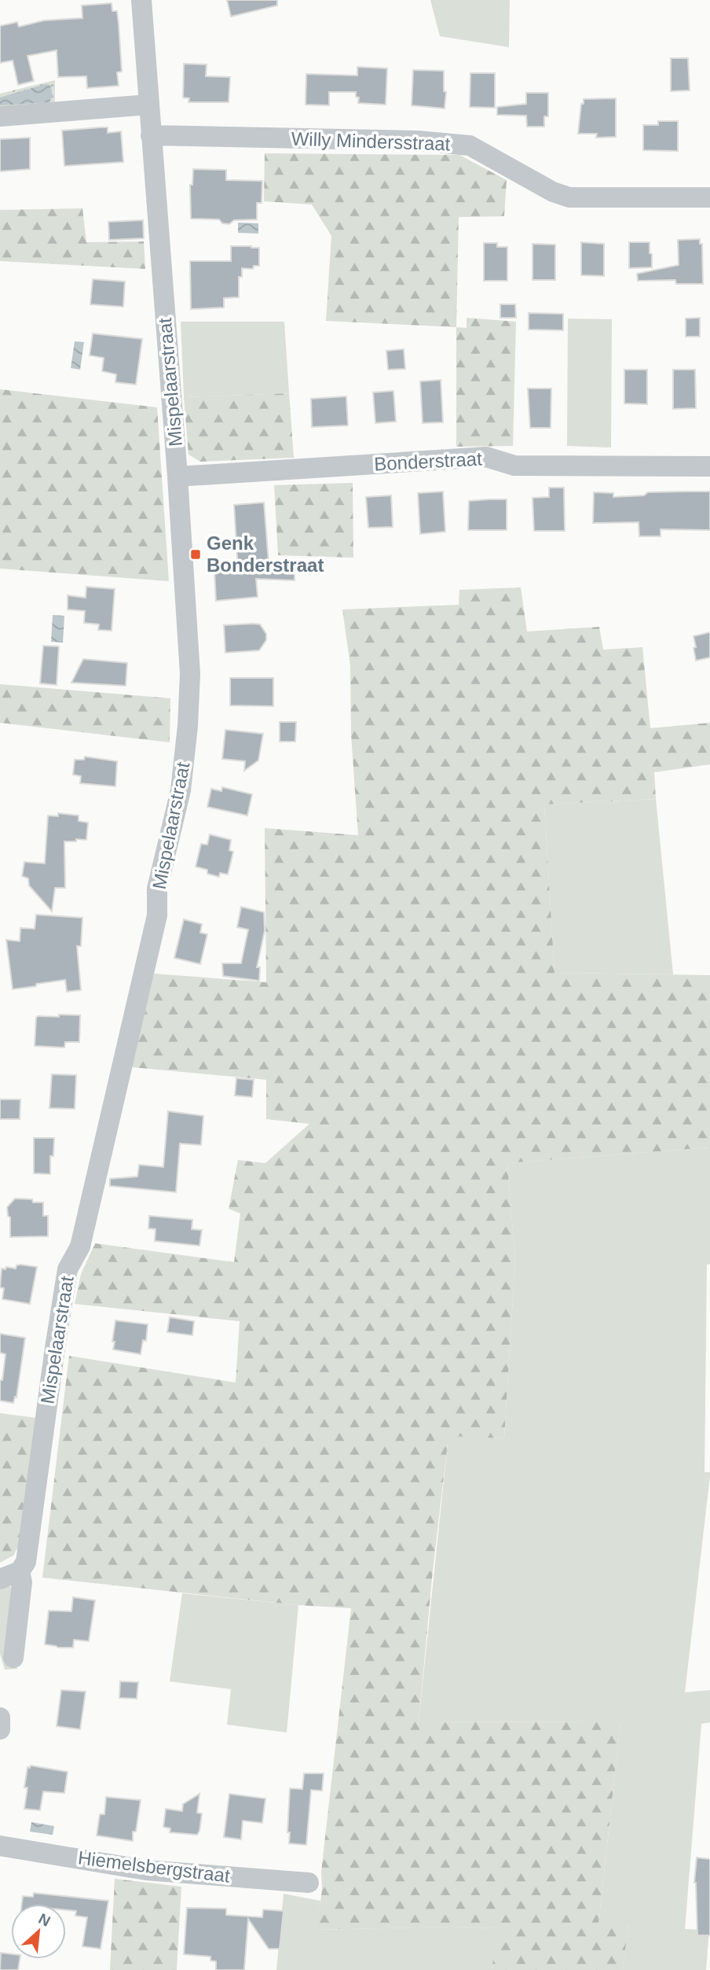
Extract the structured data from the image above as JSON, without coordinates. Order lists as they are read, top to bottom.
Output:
{
  "streets": {
    "street": [
      "Willy Mindersstraat",
      "Mispelaarstraat",
      "Bonderstraat",
      "Hiemelsbergstraat"
    ]
  },
  "crossings": [
    ["Willy Mindersstraat", "Mispelaarstraat"],
    ["Mispelaarstraat", "Bonderstraat"]
  ],
  "places": {
    "transit": ["Genk Bonderstraat"]
  },
  "north": "top right"
}
